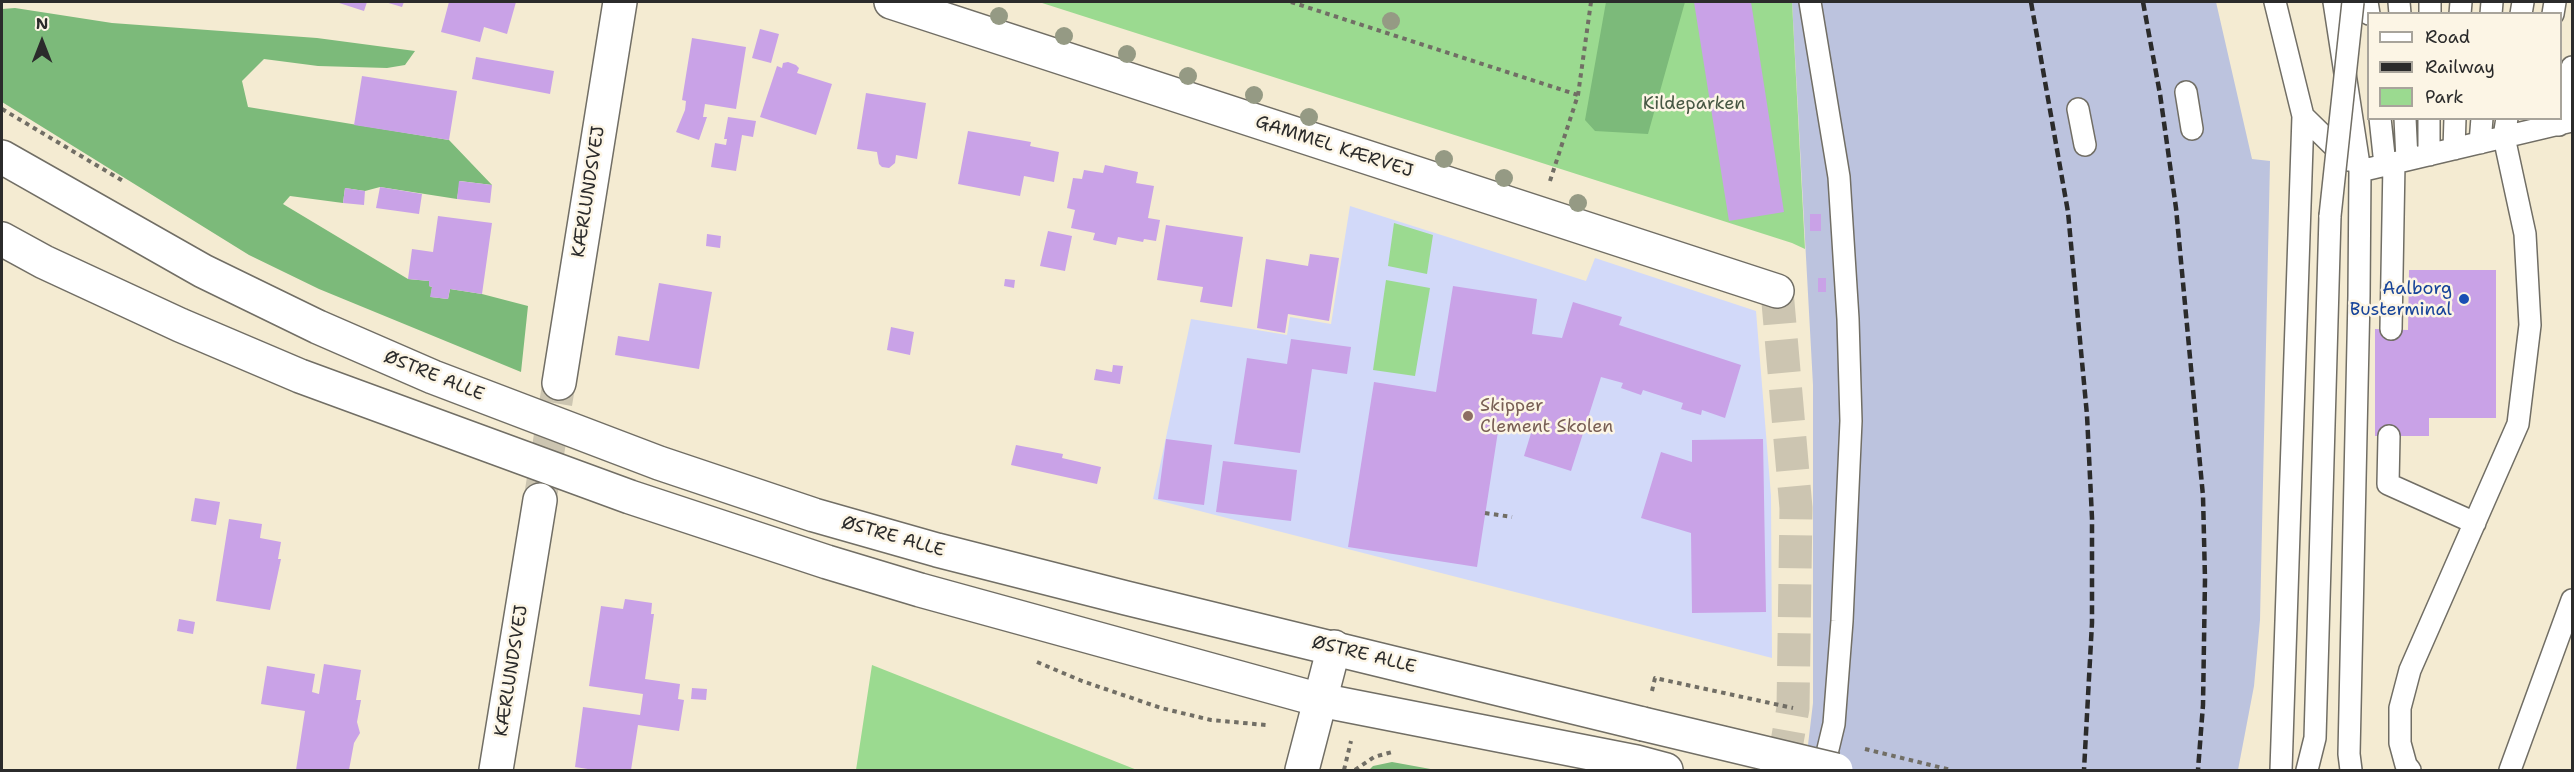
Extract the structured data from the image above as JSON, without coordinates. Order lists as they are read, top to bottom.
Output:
{
  "streets": {
    "street": ["GAMMEL KÆRVEJ", "KÆRLUNDSVEJ", "ØSTRE ALLE"]
  },
  "parks": ["Kildeparken"],
  "places": ["Aalborg Busterminal", "Skipper Clement Skolen"],
  "legend": ["Road", "Railway", "Park"],
  "north": "top"
}
